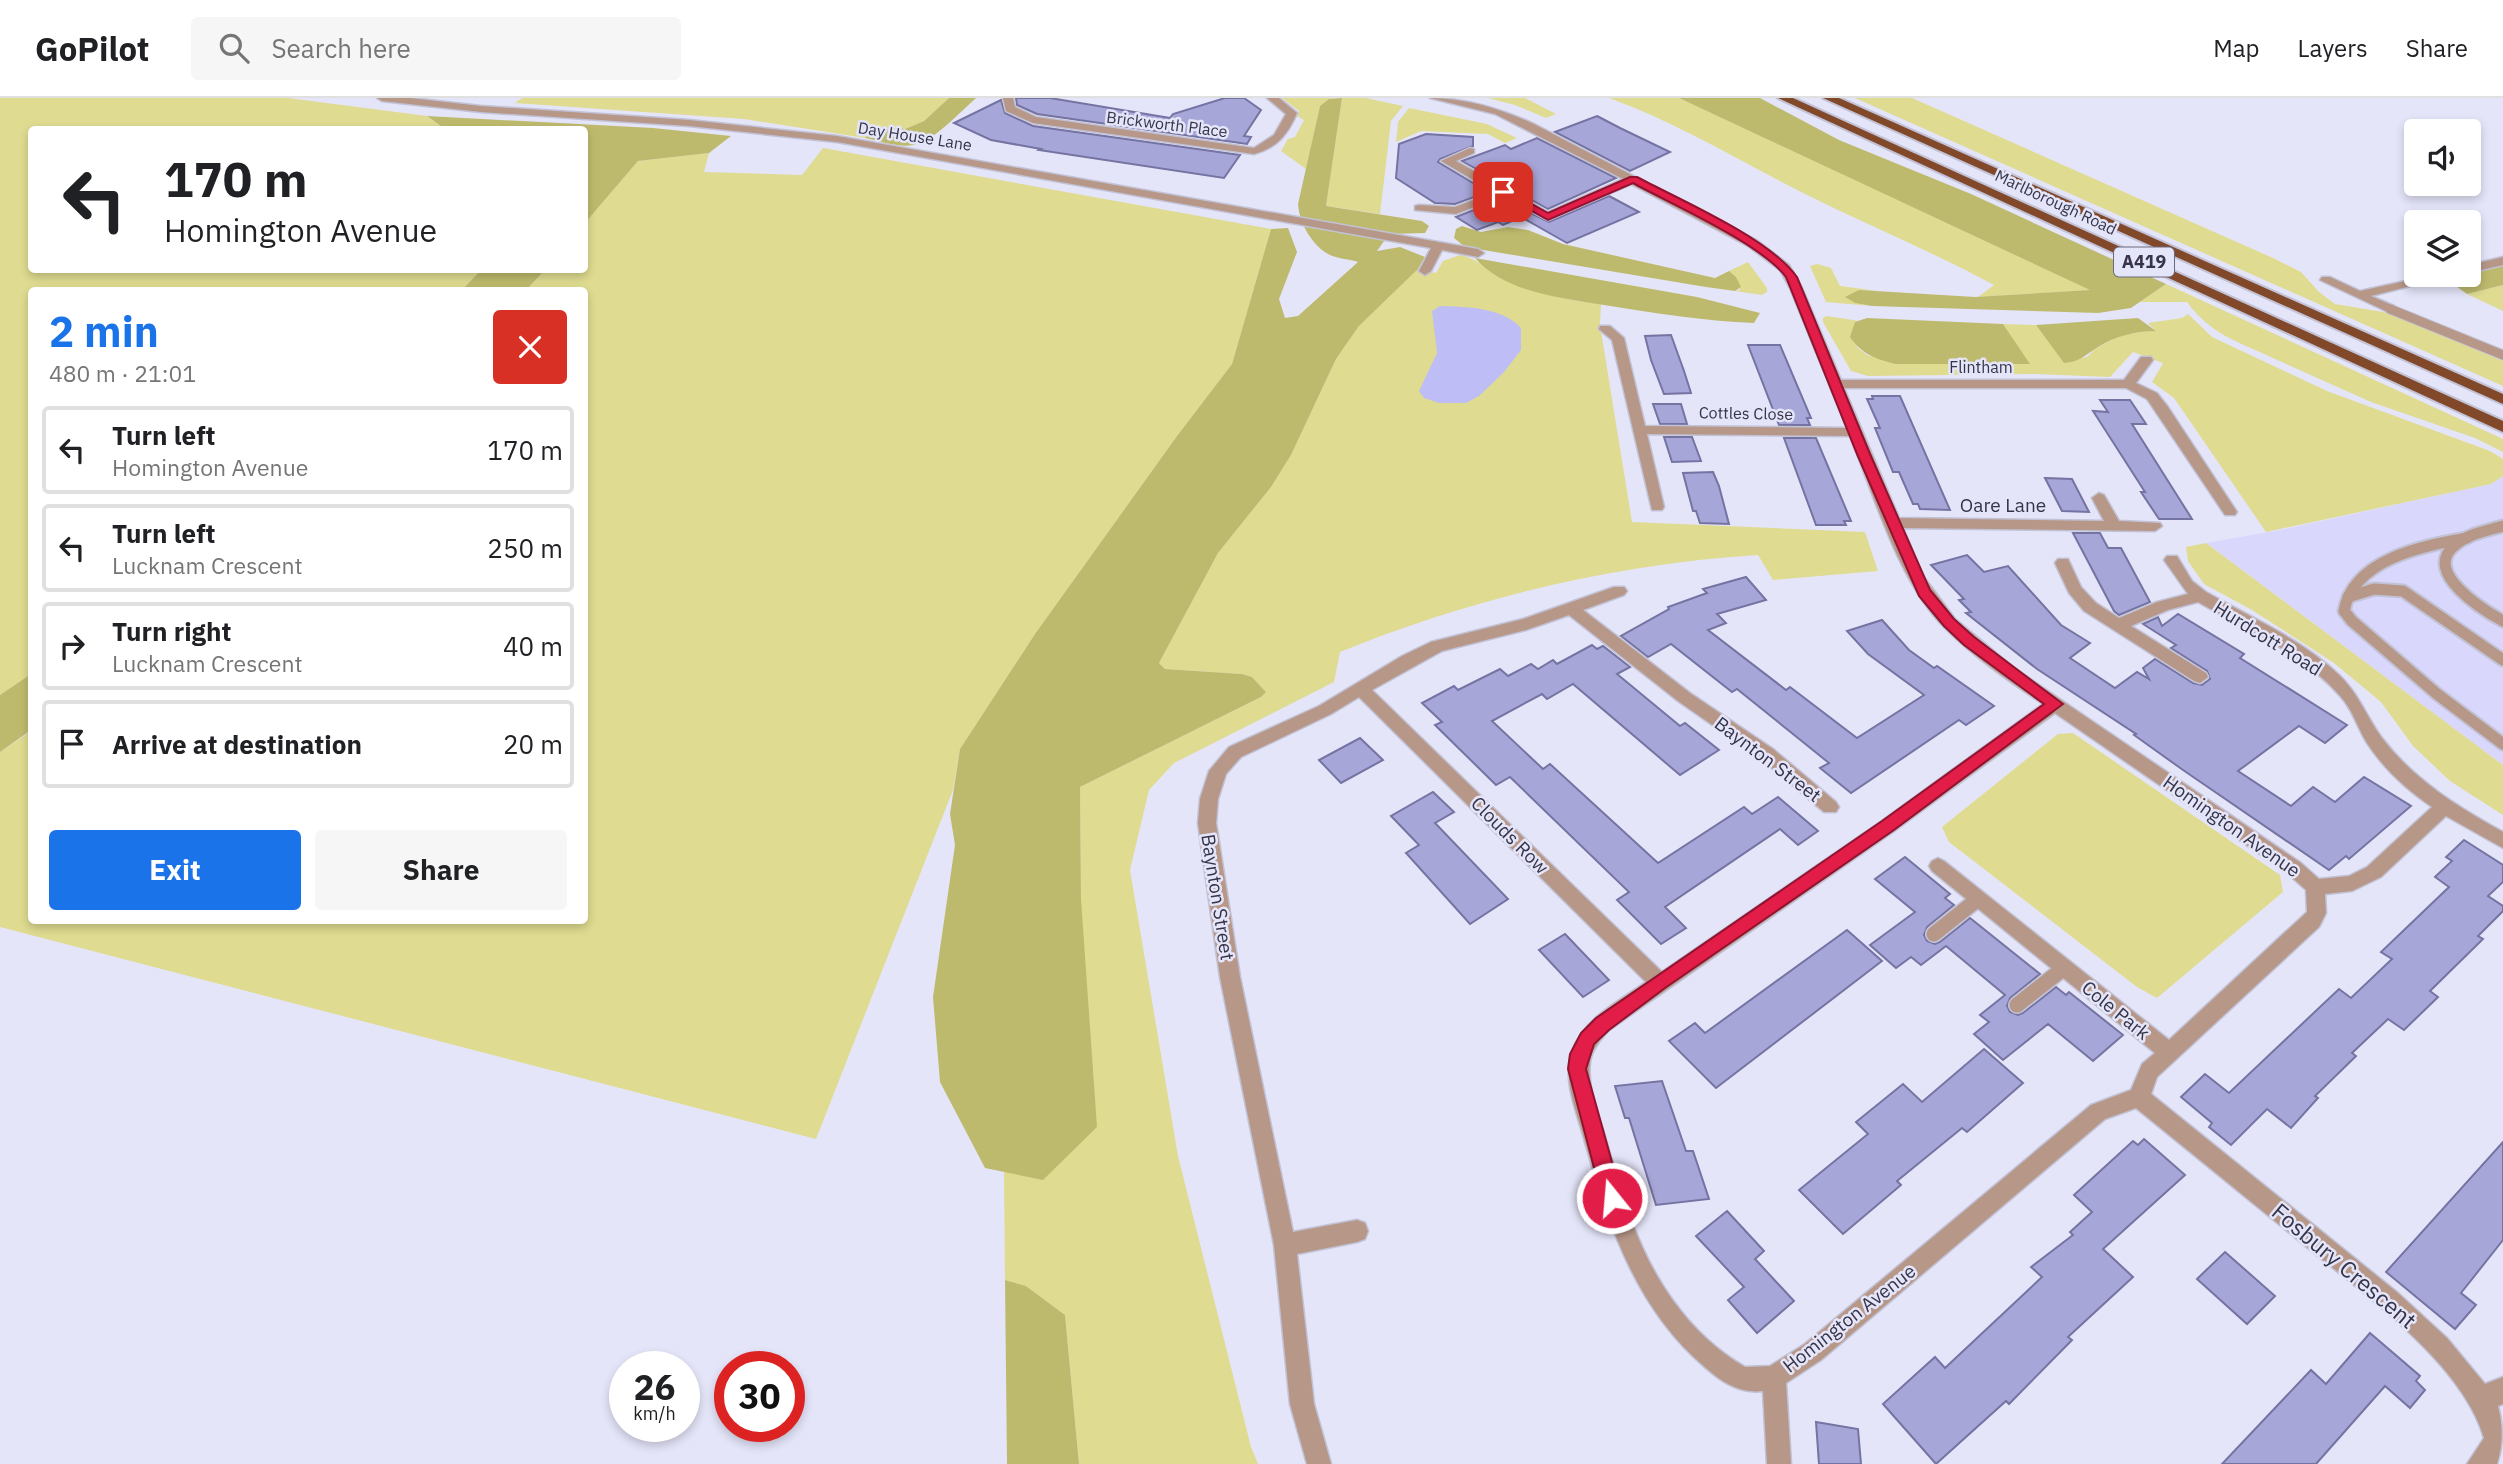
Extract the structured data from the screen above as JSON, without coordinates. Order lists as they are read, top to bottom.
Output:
{
  "streets": {
    "highway": ["Marlborough Road", "A419"],
    "street": [
      "Brickworth Place",
      "Day House Lane",
      "Flintham",
      "Cottles Close",
      "Oare Lane",
      "Hurdcott Road",
      "Baynton Street",
      "Homington Avenue",
      "Clouds Row",
      "Cole Park",
      "Fosbury Crescent"
    ]
  },
  "crossings": [
    ["Flintham", "Homington Avenue"],
    ["Cottles Close", "Homington Avenue"],
    ["Oare Lane", "Homington Avenue"],
    ["Baynton Street", "Clouds Row"],
    ["Homington Avenue", "Clouds Row"],
    ["Homington Avenue", "Cole Park"],
    ["Homington Avenue", "Fosbury Crescent"]
  ],
  "page": {
    "header": "GoPilot",
    "search": "Search here",
    "nav": ["Map", "Layers", "Share"],
    "turn": ["170 m", "Homington Avenue"],
    "heading": ["2 min", "480 m · 21:01"],
    "list": [
      {
        "name": "Turn left",
        "note": "Homington Avenue",
        "value": "170 m"
      },
      {
        "name": "Turn left",
        "note": "Lucknam Crescent",
        "value": "250 m"
      },
      {
        "name": "Turn right",
        "note": "Lucknam Crescent",
        "value": "40 m"
      },
      {
        "name": "Arrive at destination",
        "value": "20 m"
      }
    ],
    "buttons": ["Exit", "Share"],
    "speed": "26 km/h",
    "limit": "30"
  }
}
